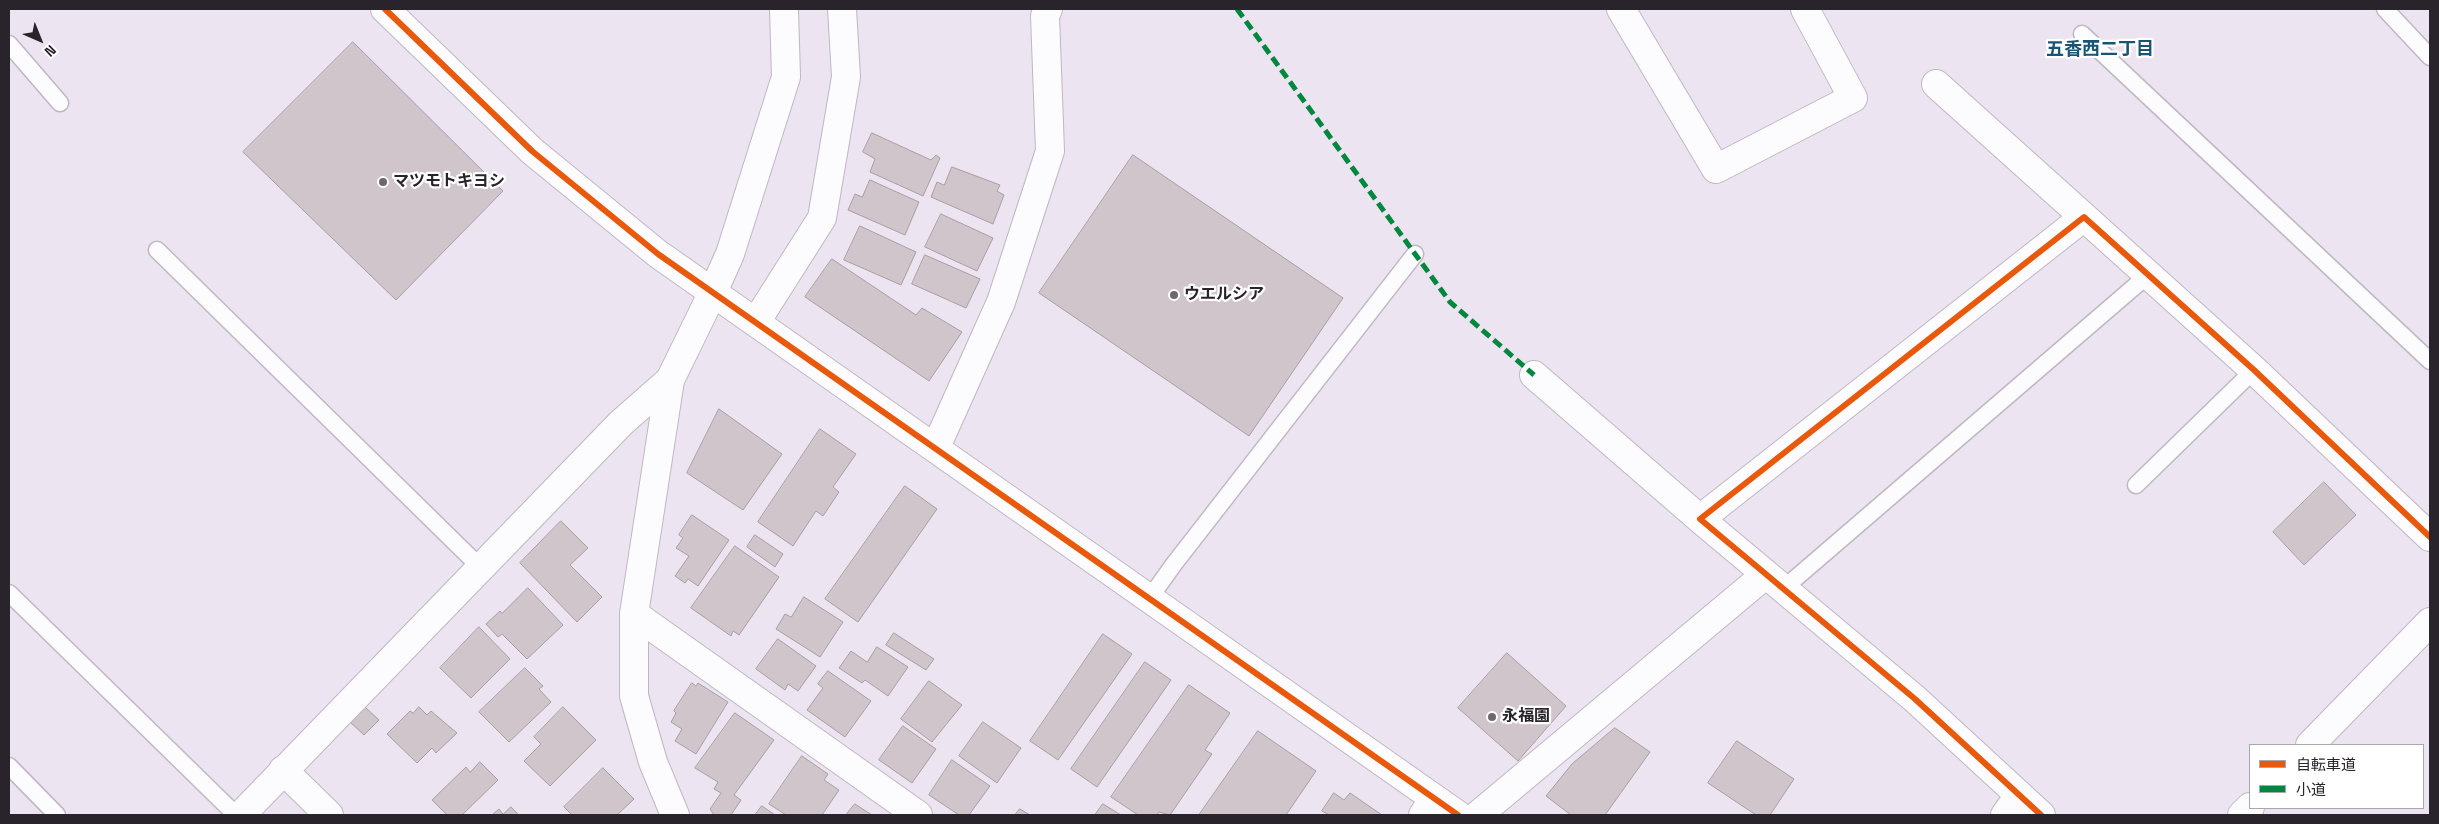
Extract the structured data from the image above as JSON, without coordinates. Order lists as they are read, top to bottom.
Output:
{
  "districts": ["五香西二丁目"],
  "places": ["マツモトキヨシ", "ウエルシア", "永福園"],
  "legend": ["自転車道", "小道"],
  "north": "bottom right"
}
